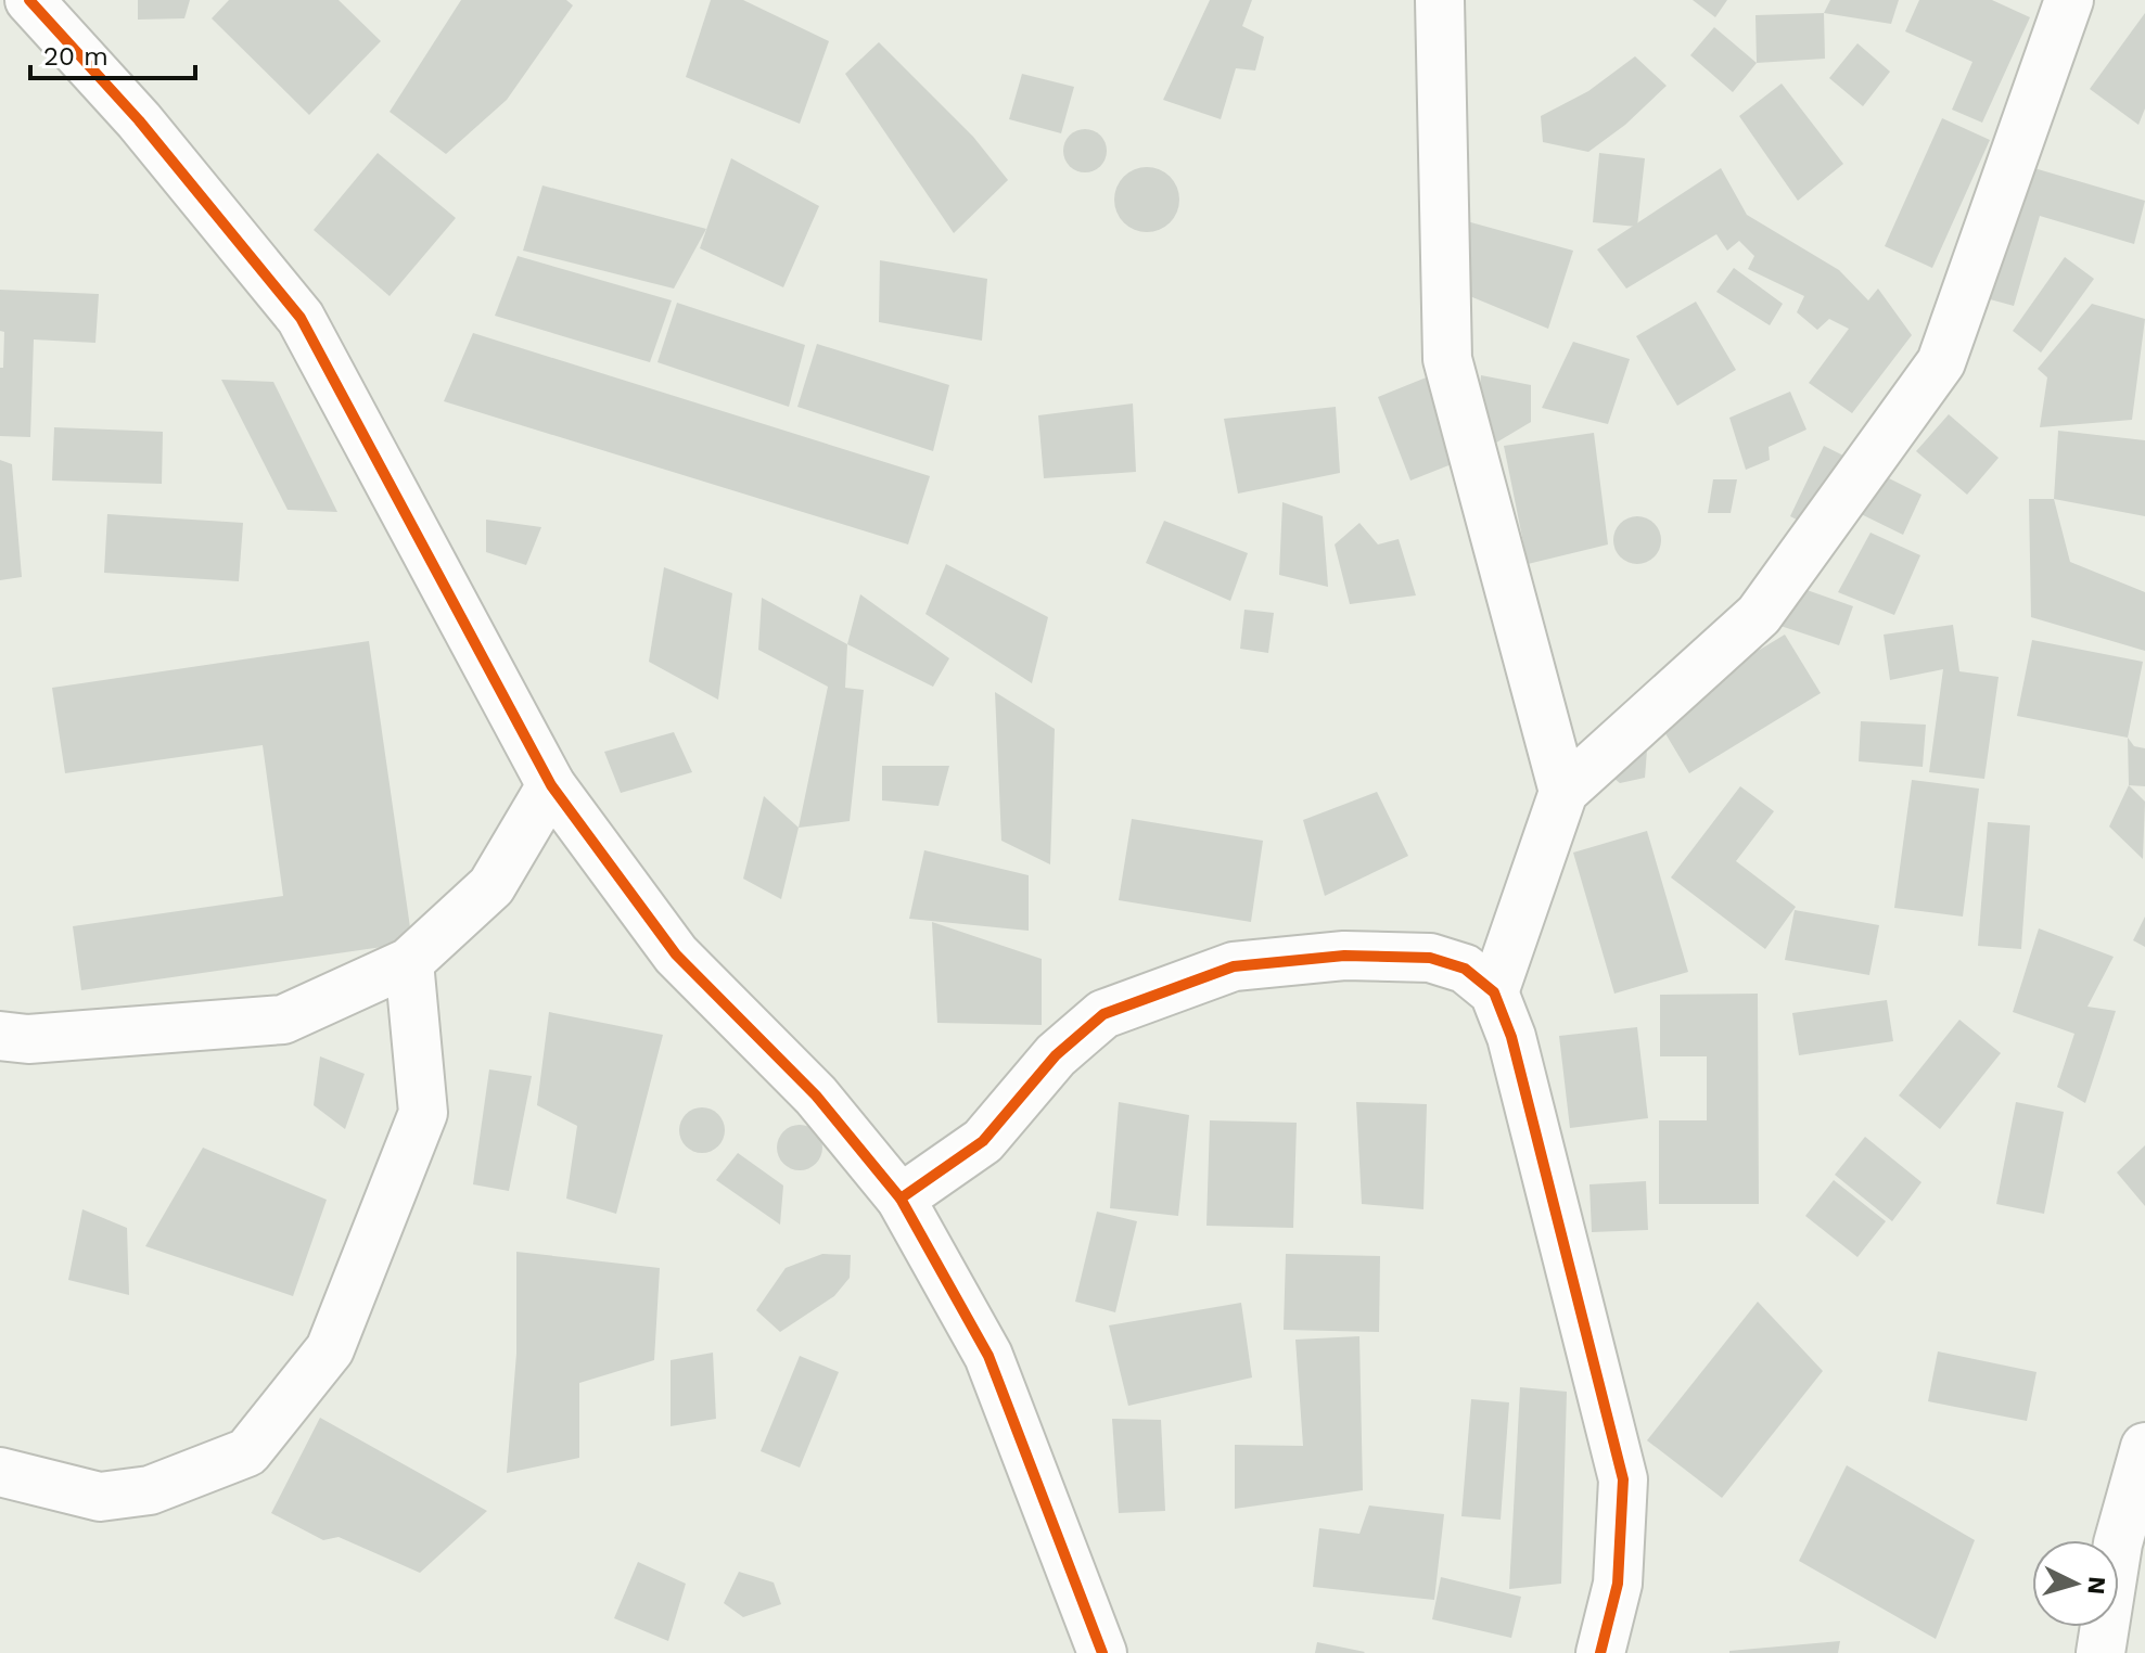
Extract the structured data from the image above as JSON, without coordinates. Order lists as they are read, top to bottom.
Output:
{
  "scale_bar": "20 m",
  "north": "right"
}
